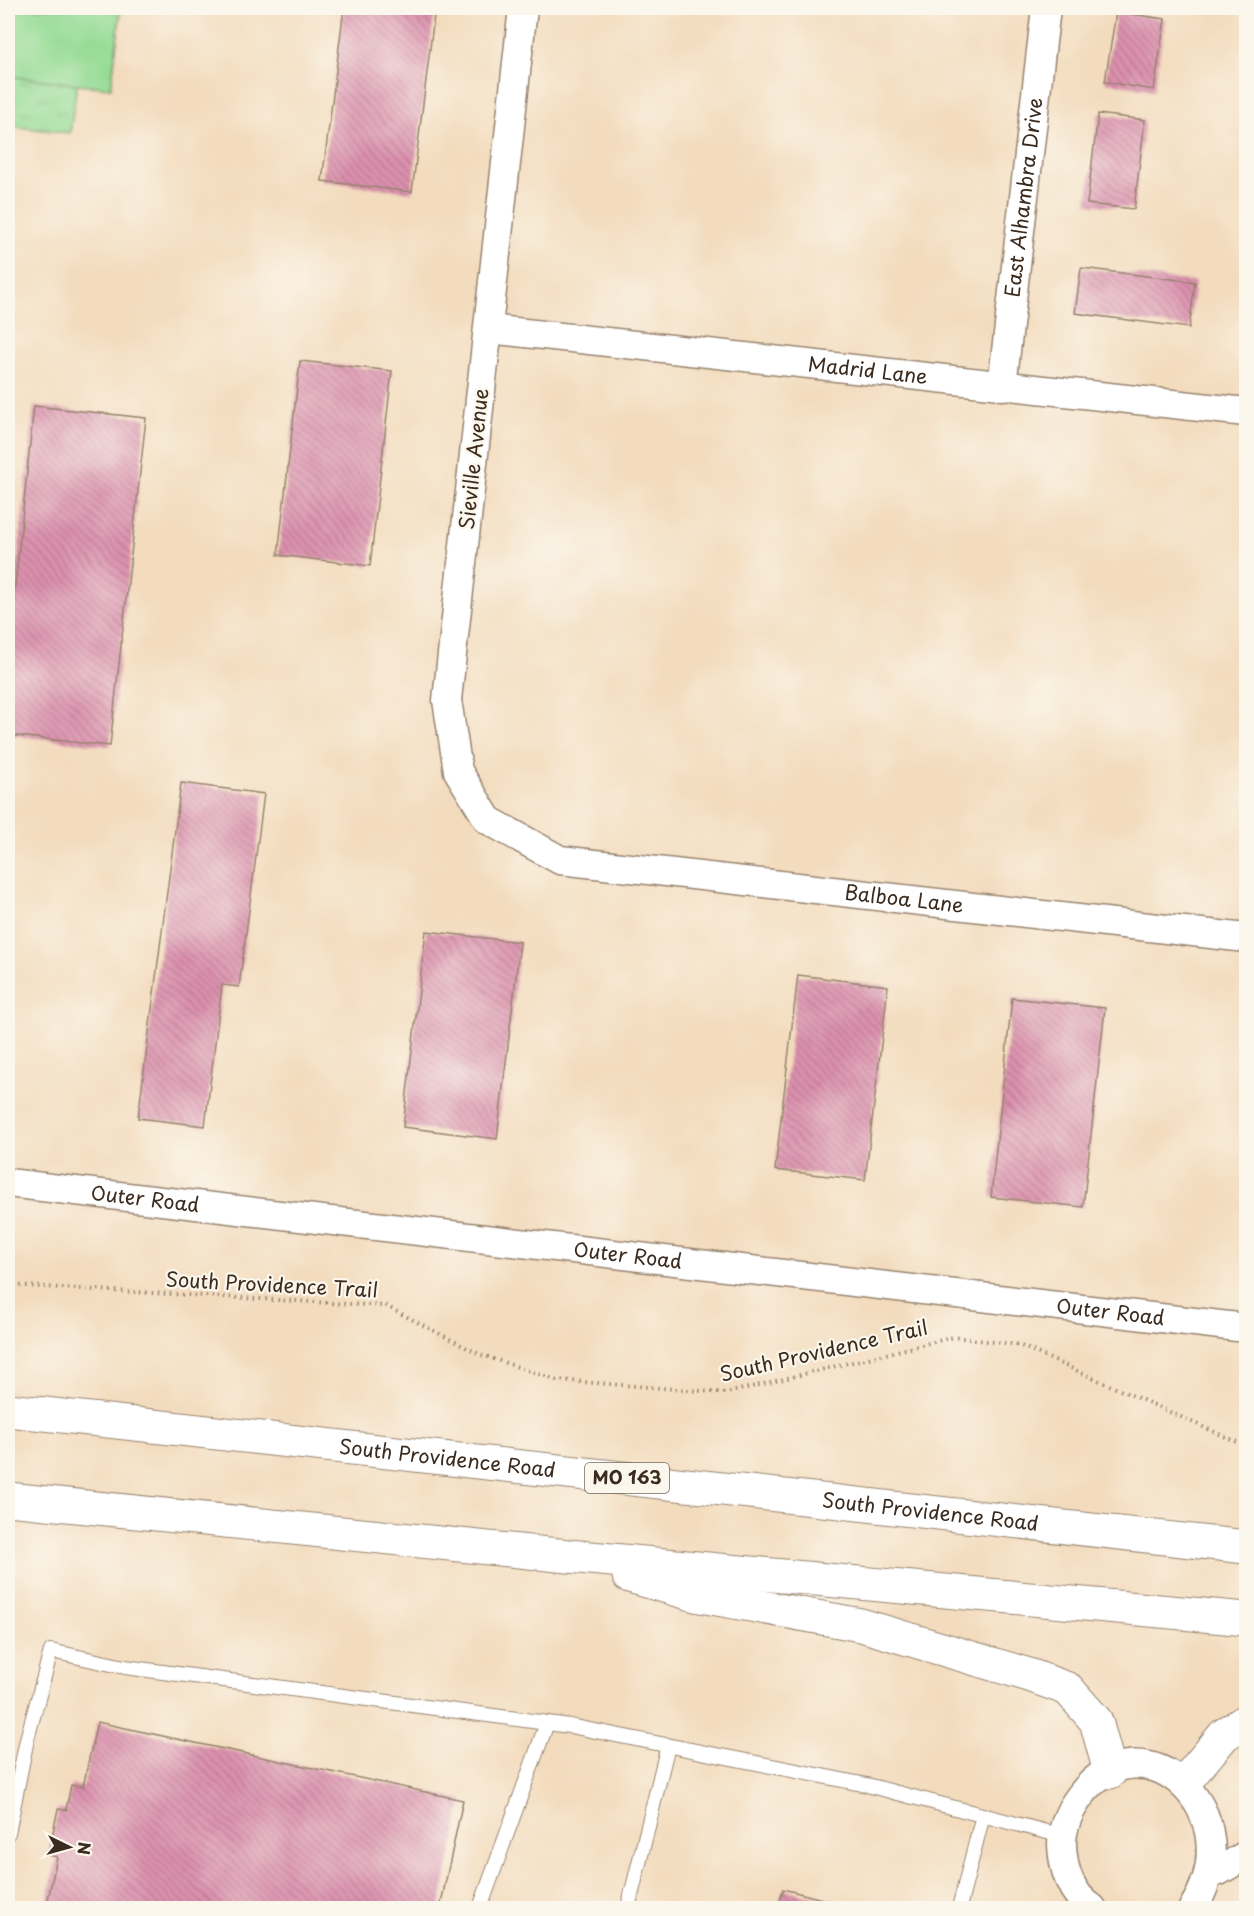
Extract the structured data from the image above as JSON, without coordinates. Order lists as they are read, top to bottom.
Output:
{
  "streets": {
    "main road": ["South Providence Road", "MO 163"],
    "street": [
      "East Alhambra Drive",
      "Madrid Lane",
      "Sieville Avenue",
      "Balboa Lane",
      "Outer Road"
    ],
    "path": ["South Providence Trail"]
  },
  "crossings": [
    ["East Alhambra Drive", "Madrid Lane"],
    ["Madrid Lane", "Sieville Avenue"],
    ["Sieville Avenue", "Balboa Lane"]
  ],
  "north": "right"
}
